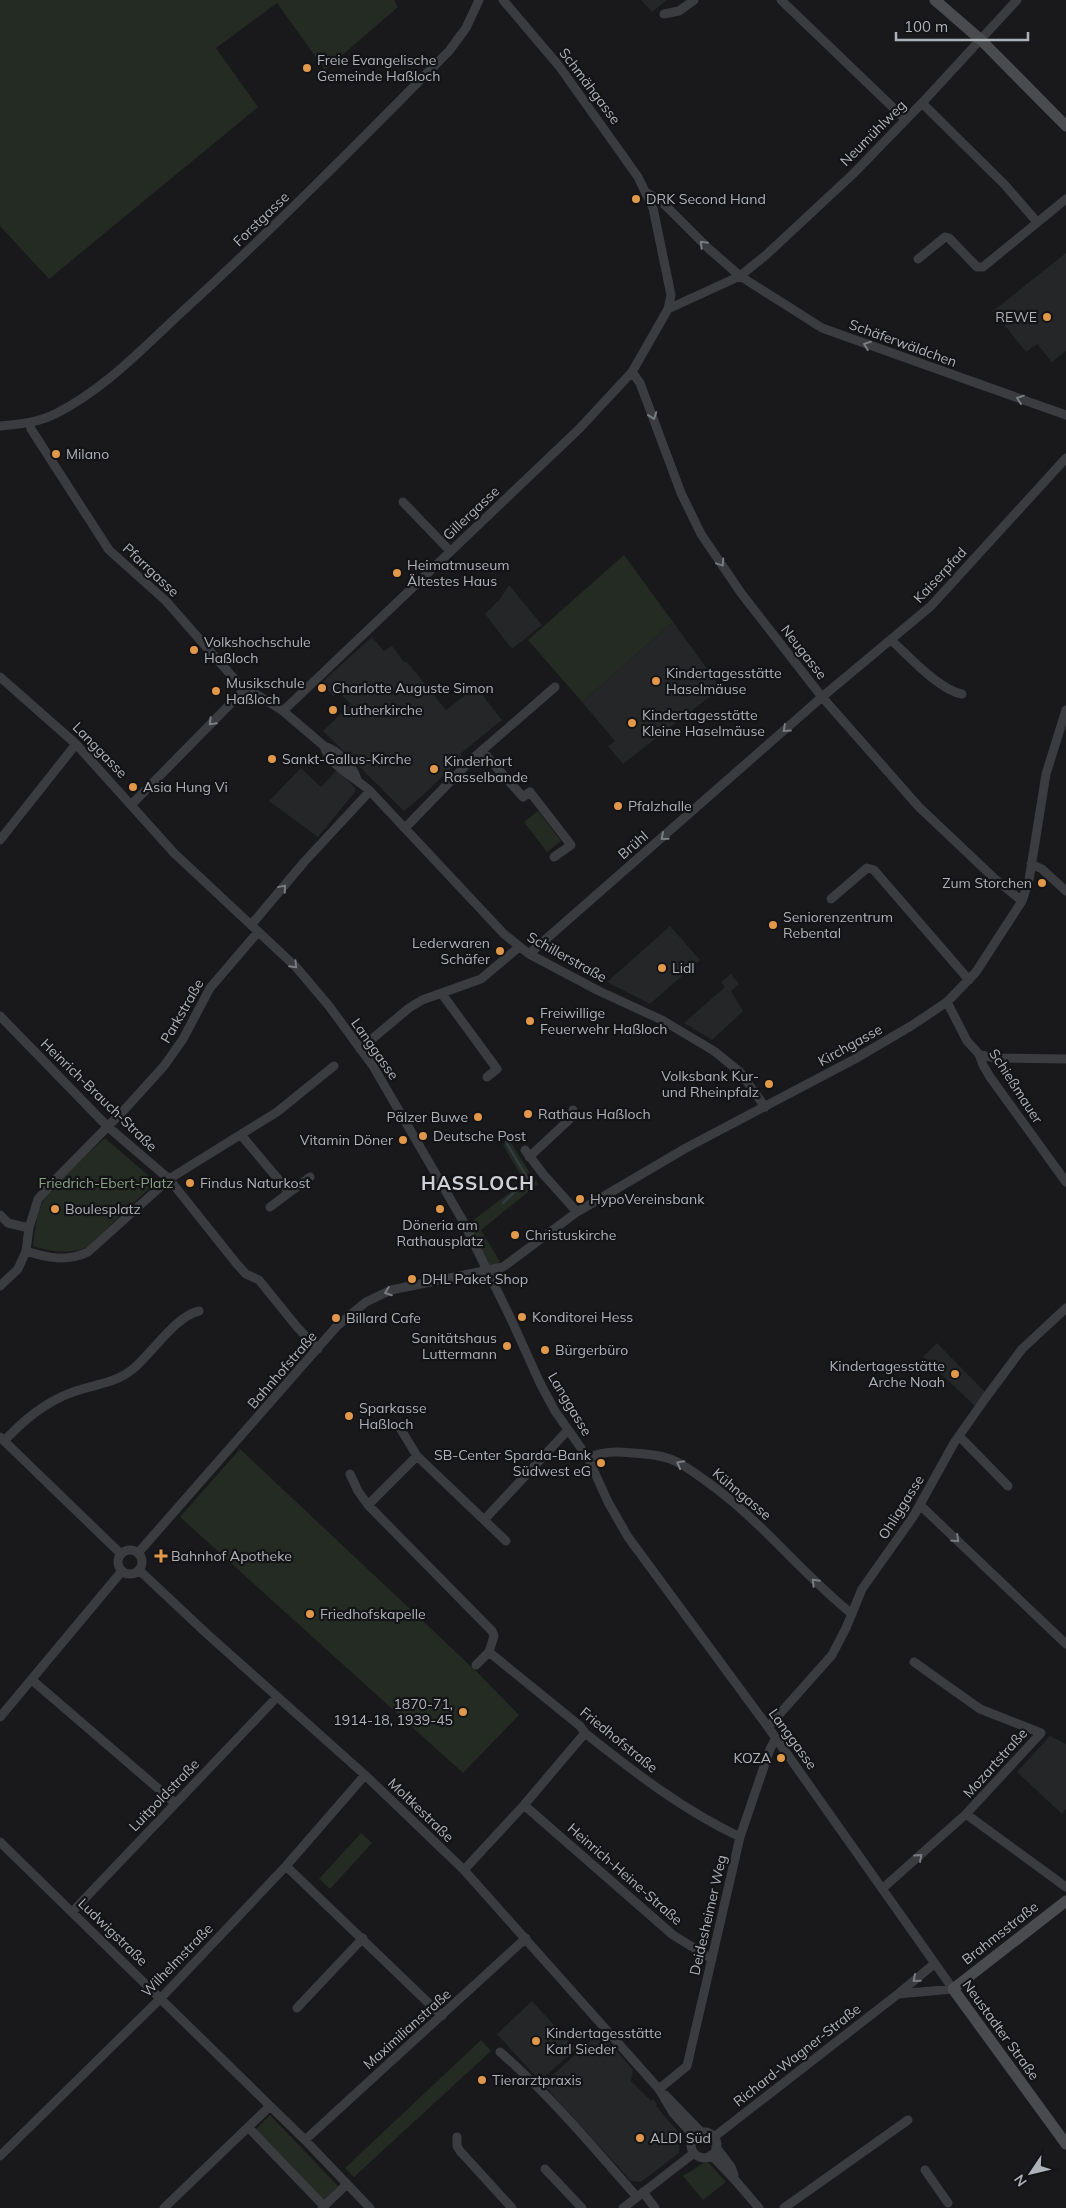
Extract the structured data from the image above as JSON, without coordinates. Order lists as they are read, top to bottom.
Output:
{
  "streets": {
    "main road": ["Brahmsstraße", "Neustadter Straße"],
    "street": [
      "Schmähgasse",
      "Neumühlweg",
      "Forstgasse",
      "Schäferwäldchen",
      "Gillergasse",
      "Pfarrgasse",
      "Kaiserpfad",
      "Neugasse",
      "Langgasse",
      "Brühl",
      "Schillerstraße",
      "Parkstraße",
      "Kirchgasse",
      "Schießmauer",
      "Heinrich-Brauch-Straße",
      "Bahnhofstraße",
      "Kühngasse",
      "Ohliggasse",
      "Friedhofstraße",
      "Mozartstraße",
      "Luitpoldstraße",
      "Moltkestraße",
      "Heinrich-Heine-Straße",
      "Deidesheimer Weg",
      "Ludwigstraße",
      "Wilhelmstraße",
      "Maximilianstraße",
      "Richard-Wagner-Straße"
    ]
  },
  "crossings": [
    ["Schmähgasse", "Neumühlweg"],
    ["Schmähgasse", "Schäferwäldchen"],
    ["Schmähgasse", "Gillergasse"],
    ["Schmähgasse", "Neugasse"],
    ["Neumühlweg", "Schäferwäldchen"],
    ["Forstgasse", "Pfarrgasse"],
    ["Gillergasse", "Pfarrgasse"],
    ["Gillergasse", "Neugasse"],
    ["Gillergasse", "Schillerstraße"],
    ["Pfarrgasse", "Schillerstraße"],
    ["Kaiserpfad", "Neugasse"],
    ["Kaiserpfad", "Brühl"],
    ["Neugasse", "Brühl"],
    ["Neugasse", "Kirchgasse"],
    ["Langgasse", "Parkstraße"],
    ["Langgasse", "Kirchgasse"],
    ["Langgasse", "Bahnhofstraße"],
    ["Langgasse", "Kühngasse"],
    ["Langgasse", "Ohliggasse"],
    ["Langgasse", "Mozartstraße"],
    ["Langgasse", "Deidesheimer Weg"],
    ["Langgasse", "Neustadter Straße"],
    ["Brühl", "Schillerstraße"],
    ["Schillerstraße", "Kirchgasse"],
    ["Parkstraße", "Heinrich-Brauch-Straße"],
    ["Kirchgasse", "Schießmauer"],
    ["Kirchgasse", "Bahnhofstraße"],
    ["Heinrich-Brauch-Straße", "Bahnhofstraße"],
    ["Bahnhofstraße", "Moltkestraße"],
    ["Kühngasse", "Ohliggasse"],
    ["Friedhofstraße", "Deidesheimer Weg"],
    ["Luitpoldstraße", "Moltkestraße"],
    ["Luitpoldstraße", "Ludwigstraße"],
    ["Moltkestraße", "Deidesheimer Weg"],
    ["Moltkestraße", "Wilhelmstraße"],
    ["Moltkestraße", "Maximilianstraße"],
    ["Moltkestraße", "Richard-Wagner-Straße"],
    ["Heinrich-Heine-Straße", "Deidesheimer Weg"],
    ["Ludwigstraße", "Wilhelmstraße"],
    ["Ludwigstraße", "Maximilianstraße"],
    ["Brahmsstraße", "Neustadter Straße"],
    ["Neustadter Straße", "Richard-Wagner-Straße"]
  ],
  "one_way": [
    "Schäferwäldchen",
    "Neugasse",
    "Brühl",
    "Bahnhofstraße",
    "Kühngasse"
  ],
  "districts": ["HASSLOCH"],
  "parks": ["Friedrich-Ebert-Platz"],
  "places": {
    "other": [
      "Freie Evangelische Gemeinde Haßloch",
      "DRK Second Hand",
      "REWE",
      "Milano",
      "Heimatmuseum Ältestes Haus",
      "Volkshochschule Haßloch",
      "Kindertagesstätte Haselmäuse",
      "Charlotte Auguste Simon",
      "Musikschule Haßloch",
      "Lutherkirche",
      "Kindertagesstätte Kleine Haselmäuse",
      "Sankt-Gallus-Kirche",
      "Kinderhort Rasselbande",
      "Asia Hung Vi",
      "Pfalzhalle",
      "Zum Storchen",
      "Seniorenzentrum Rebental",
      "Lederwaren Schäfer",
      "Lidl",
      "Freiwillige Feuerwehr Haßloch",
      "Volksbank Kur- und Rheinpfalz",
      "Rathaus Haßloch",
      "Pälzer Buwe",
      "Deutsche Post",
      "Vitamin Döner",
      "Findus Naturkost",
      "HypoVereinsbank",
      "Boulesplatz",
      "Döneria am Rathausplatz",
      "Christuskirche",
      "DHL Paket Shop",
      "Konditorei Hess",
      "Billard Cafe",
      "Sanitätshaus Luttermann",
      "Bürgerbüro",
      "Kindertagesstätte Arche Noah",
      "Sparkasse Haßloch",
      "SB-Center Sparda-Bank Südwest eG",
      "Friedhofskapelle",
      "1870-71, 1914-18, 1939-45",
      "KOZA",
      "Kindertagesstätte Karl Sieder",
      "Tierarztpraxis",
      "ALDI Süd"
    ],
    "health": ["Bahnhof Apotheke"]
  },
  "scale_bar": "100 m",
  "north": "bottom left"
}
